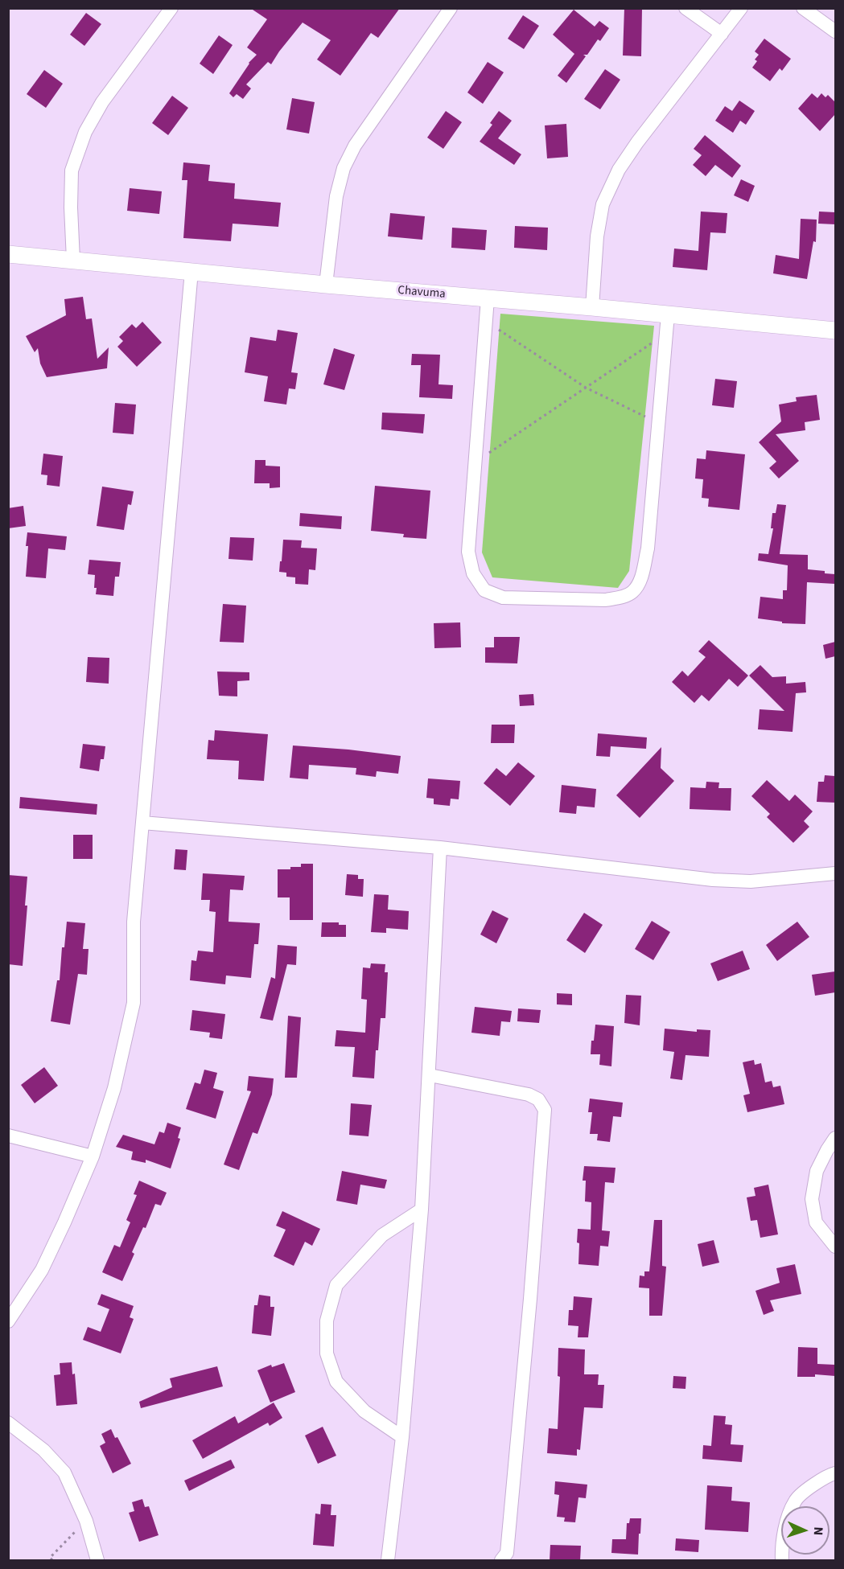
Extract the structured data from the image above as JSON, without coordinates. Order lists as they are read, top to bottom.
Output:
{
  "streets": {
    "street": ["Chavuma"]
  },
  "north": "right"
}
